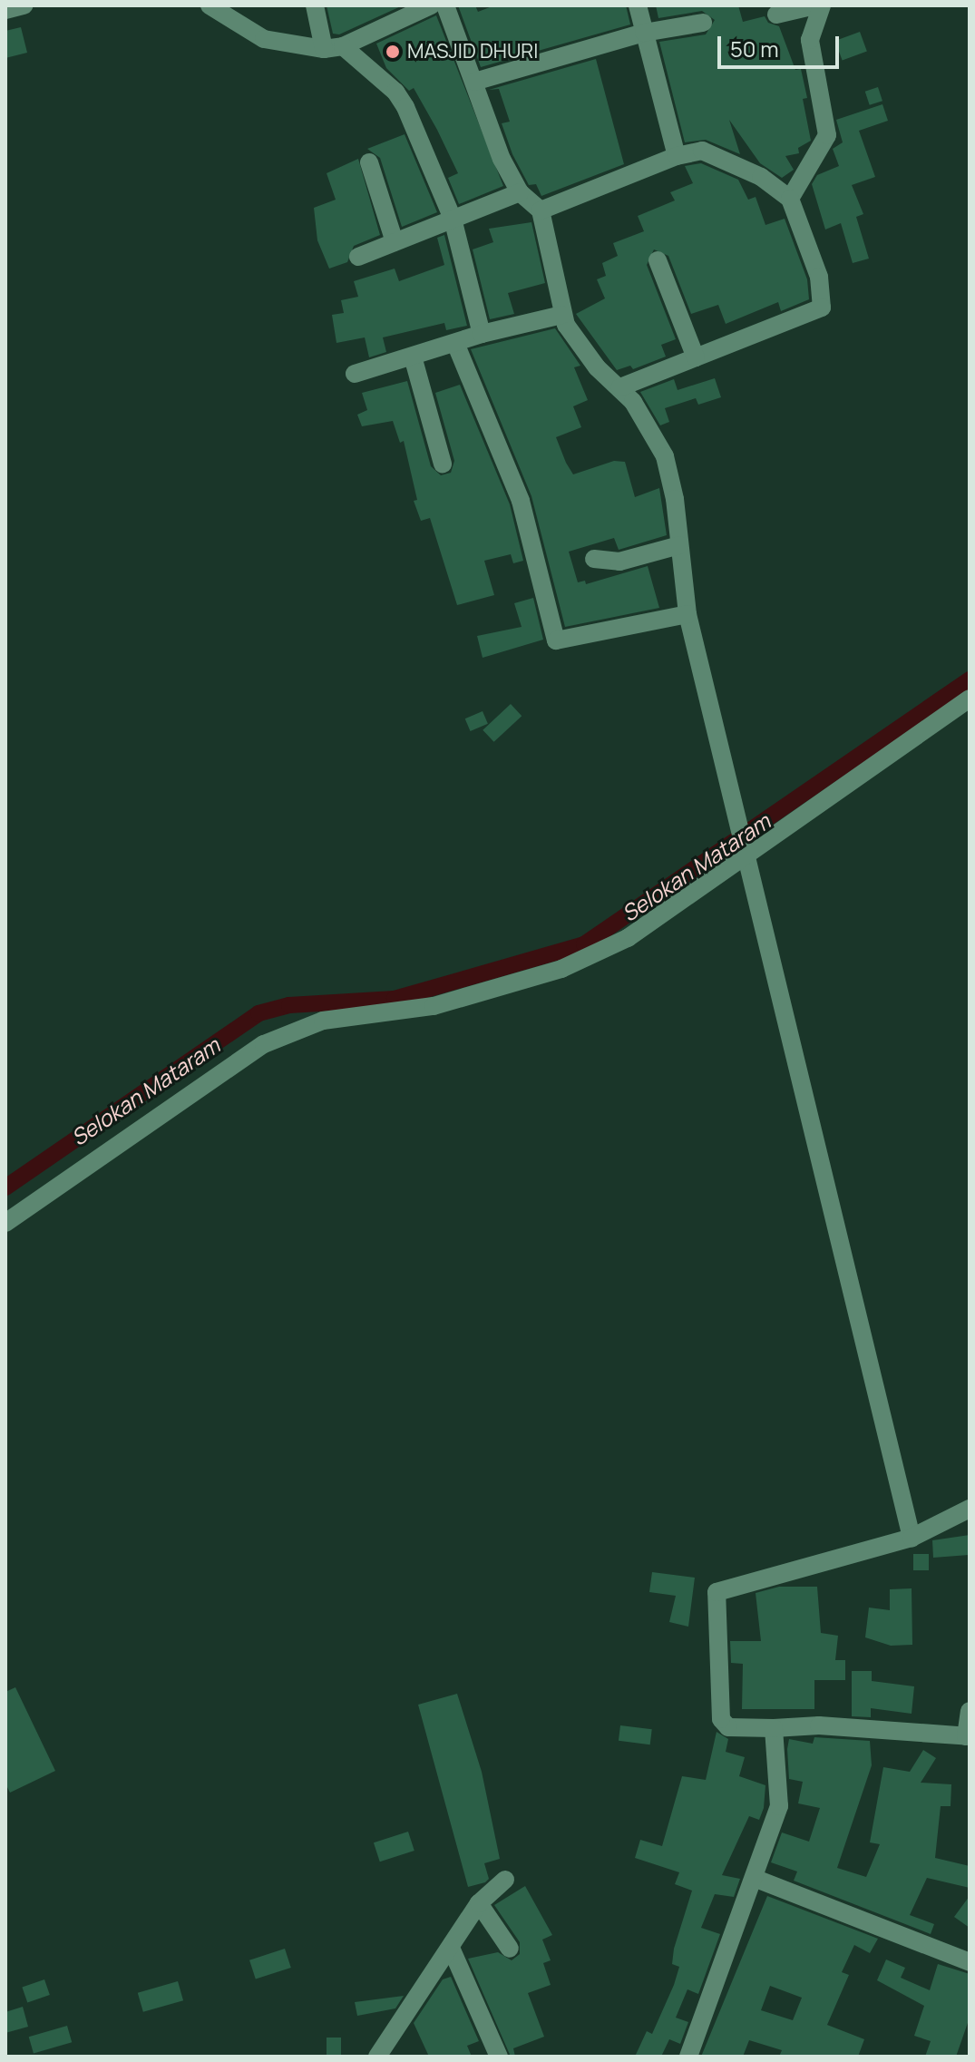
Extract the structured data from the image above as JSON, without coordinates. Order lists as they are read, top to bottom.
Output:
{
  "water": ["Selokan Mataram"],
  "places": ["MASJID DHURI"],
  "scale_bar": "50 m"
}
